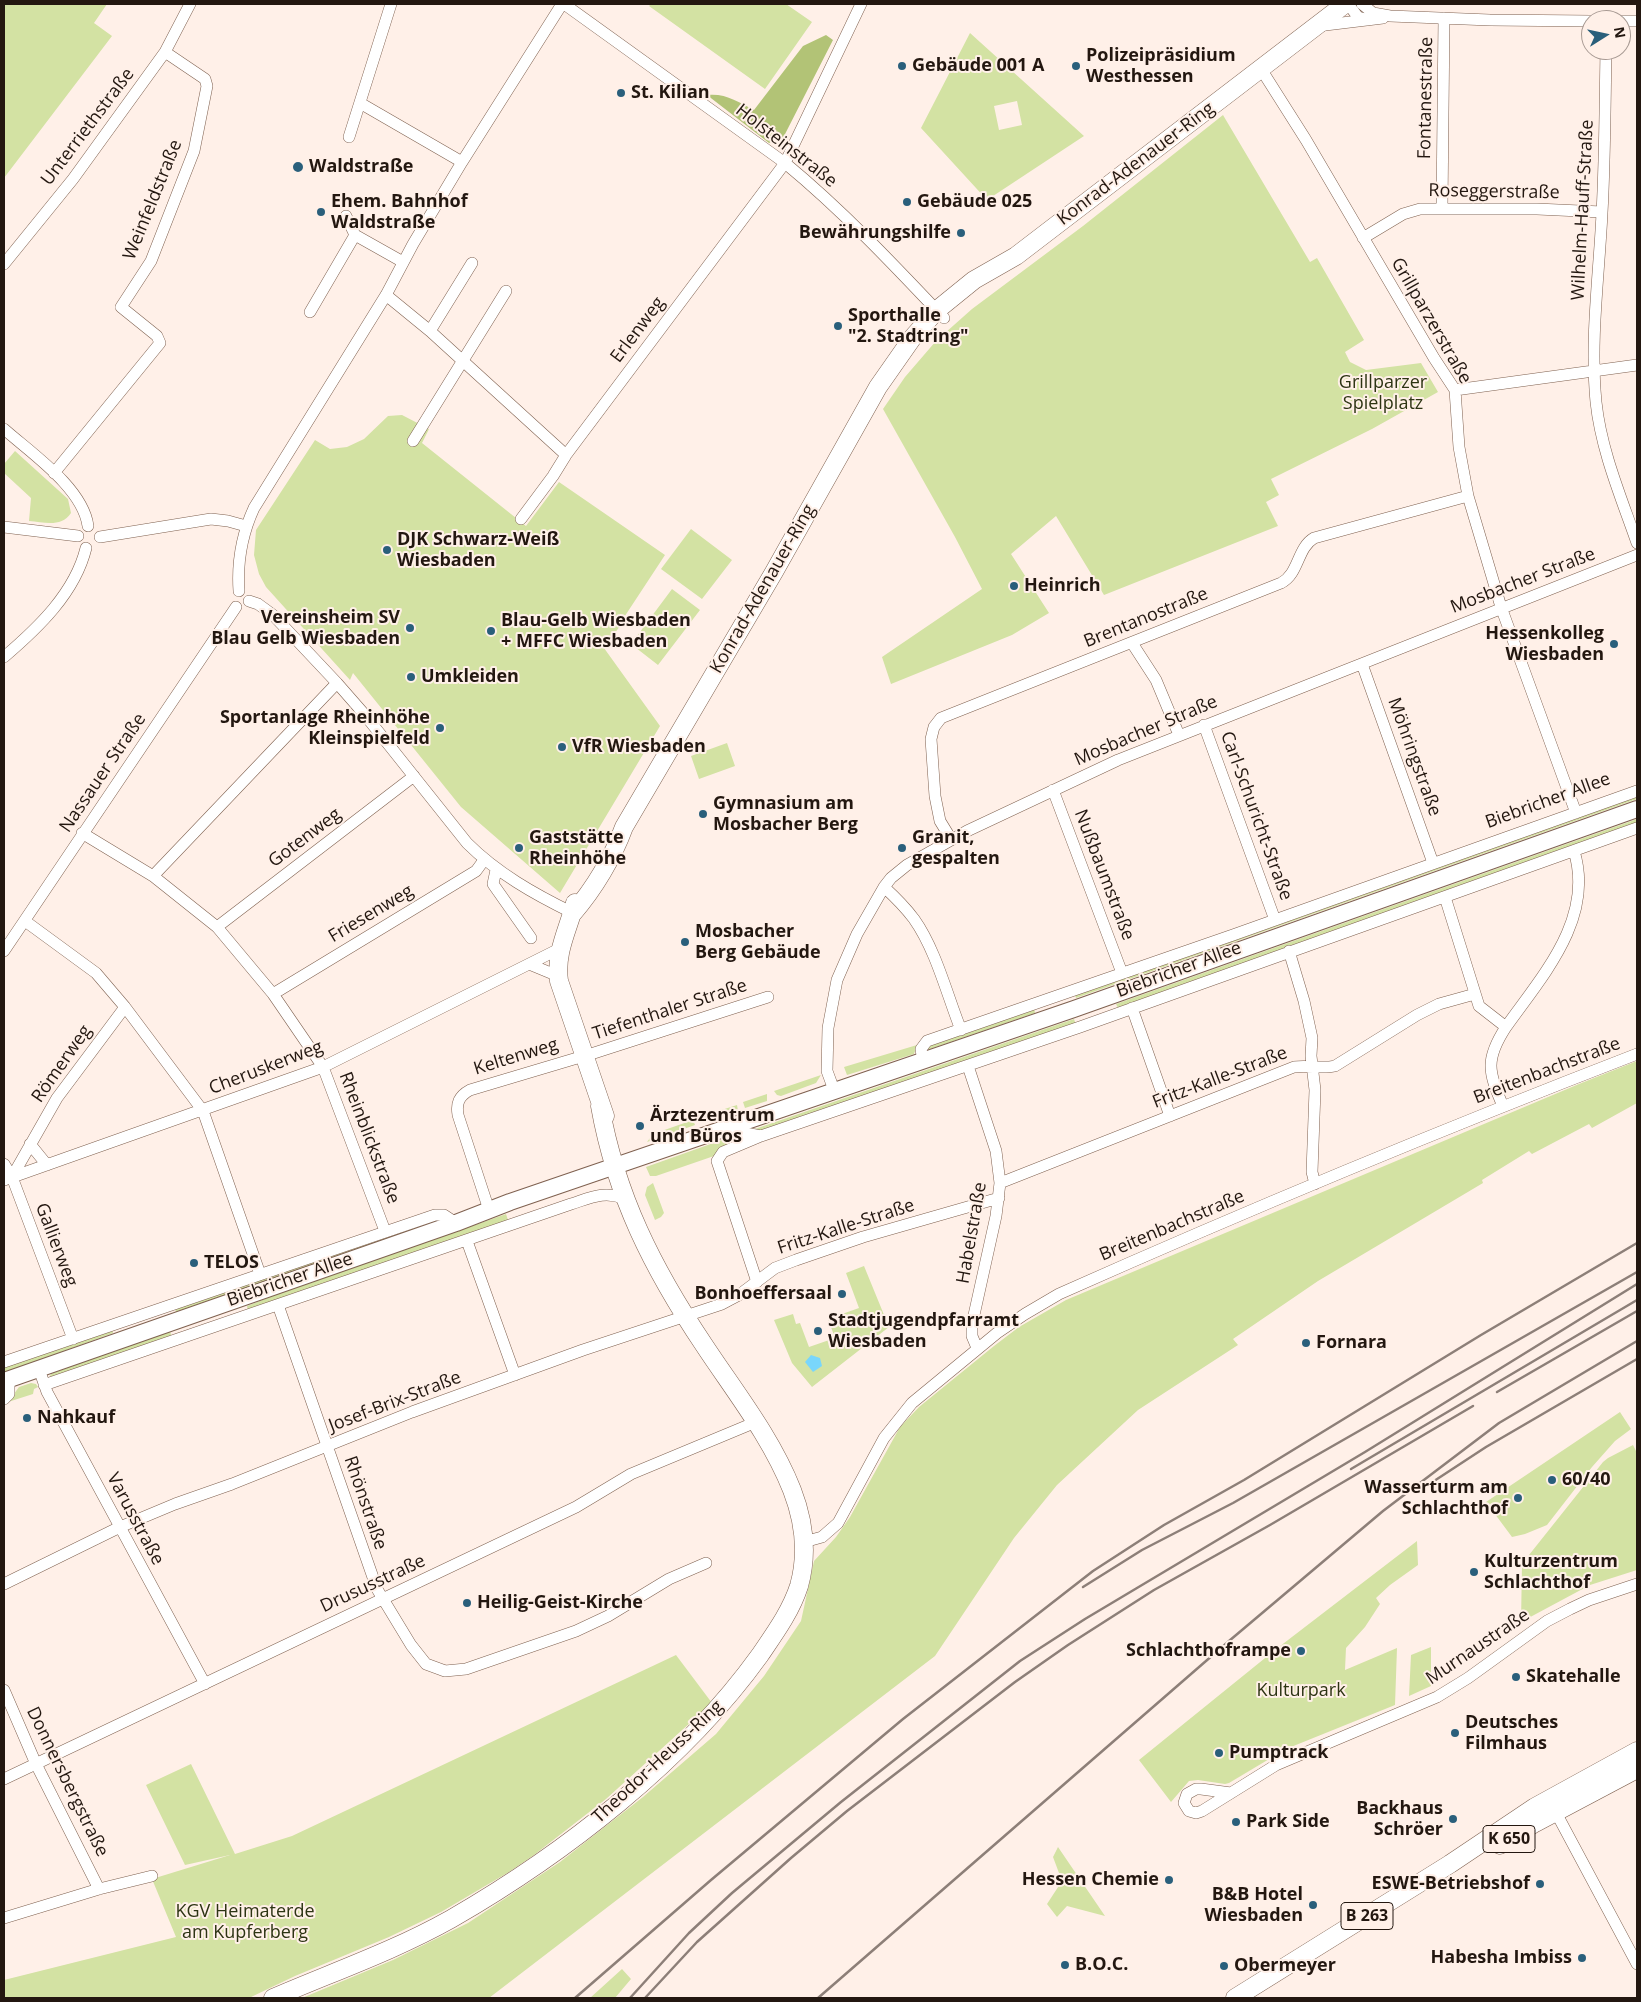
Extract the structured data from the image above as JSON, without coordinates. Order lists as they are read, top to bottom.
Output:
{
  "streets": {
    "main road": [
      "Konrad-Adenauer-Ring",
      "Biebricher Allee",
      "Theodor-Heuss-Ring",
      "K 650",
      "B 263"
    ],
    "street": [
      "Fontanestraße",
      "Unterriethstraße",
      "Holsteinstraße",
      "Roseggerstraße",
      "Weinfeldstraße",
      "Wilhelm-Hauff-Straße",
      "Grillparzerstraße",
      "Erlenweg",
      "Mosbacher Straße",
      "Brentanostraße",
      "Möhringstraße",
      "Nassauer Straße",
      "Carl-Schuricht-Straße",
      "Gotenweg",
      "Nußbaumstraße",
      "Friesenweg",
      "Tiefenthaler Straße",
      "Keltenweg",
      "Römerweg",
      "Cheruskerweg",
      "Breitenbachstraße",
      "Fritz-Kalle-Straße",
      "Rheinblickstraße",
      "Habelstraße",
      "Gallierweg",
      "Josef-Brix-Straße",
      "Rhönstraße",
      "Varusstraße",
      "Drususstraße",
      "Murnaustraße",
      "Donnersbergstraße"
    ]
  },
  "crossings": [
    ["Fontanestraße", "Roseggerstraße"],
    ["Unterriethstraße", "Weinfeldstraße"],
    ["Holsteinstraße", "Konrad-Adenauer-Ring"],
    ["Holsteinstraße", "Erlenweg"],
    ["Konrad-Adenauer-Ring", "Grillparzerstraße"],
    ["Konrad-Adenauer-Ring", "Biebricher Allee"],
    ["Konrad-Adenauer-Ring", "Tiefenthaler Straße"],
    ["Konrad-Adenauer-Ring", "Keltenweg"],
    ["Konrad-Adenauer-Ring", "Cheruskerweg"],
    ["Konrad-Adenauer-Ring", "Theodor-Heuss-Ring"],
    ["Roseggerstraße", "Wilhelm-Hauff-Straße"],
    ["Roseggerstraße", "Grillparzerstraße"],
    ["Grillparzerstraße", "Mosbacher Straße"],
    ["Grillparzerstraße", "Brentanostraße"],
    ["Grillparzerstraße", "Biebricher Allee"],
    ["Mosbacher Straße", "Brentanostraße"],
    ["Mosbacher Straße", "Möhringstraße"],
    ["Mosbacher Straße", "Biebricher Allee"],
    ["Mosbacher Straße", "Carl-Schuricht-Straße"],
    ["Mosbacher Straße", "Nußbaumstraße"],
    ["Möhringstraße", "Biebricher Allee"],
    ["Nassauer Straße", "Rheinblickstraße"],
    ["Biebricher Allee", "Carl-Schuricht-Straße"],
    ["Biebricher Allee", "Nußbaumstraße"],
    ["Biebricher Allee", "Keltenweg"],
    ["Biebricher Allee", "Fritz-Kalle-Straße"],
    ["Biebricher Allee", "Rheinblickstraße"],
    ["Biebricher Allee", "Habelstraße"],
    ["Biebricher Allee", "Gallierweg"],
    ["Biebricher Allee", "Rhönstraße"],
    ["Biebricher Allee", "Varusstraße"],
    ["Biebricher Allee", "Theodor-Heuss-Ring"],
    ["Gotenweg", "Rheinblickstraße"],
    ["Friesenweg", "Rheinblickstraße"],
    ["Tiefenthaler Straße", "Keltenweg"],
    ["Römerweg", "Cheruskerweg"],
    ["Römerweg", "Gallierweg"],
    ["Cheruskerweg", "Rheinblickstraße"],
    ["Cheruskerweg", "Gallierweg"],
    ["Breitenbachstraße", "Habelstraße"],
    ["Breitenbachstraße", "Theodor-Heuss-Ring"],
    ["Fritz-Kalle-Straße", "Habelstraße"],
    ["Fritz-Kalle-Straße", "Josef-Brix-Straße"],
    ["Fritz-Kalle-Straße", "Theodor-Heuss-Ring"],
    ["Josef-Brix-Straße", "Rhönstraße"],
    ["Josef-Brix-Straße", "Varusstraße"],
    ["Josef-Brix-Straße", "Theodor-Heuss-Ring"],
    ["Rhönstraße", "Drususstraße"],
    ["Varusstraße", "Drususstraße"],
    ["Drususstraße", "Theodor-Heuss-Ring"],
    ["Drususstraße", "Donnersbergstraße"],
    ["K 650", "B 263"]
  ],
  "parks": ["Grillparzer Spielplatz", "Kulturpark", "KGV Heimaterde am Kupferberg"],
  "places": [
    "Gebäude 001 A",
    "Polizeipräsidium Westhessen",
    "St. Kilian",
    "Waldstraße",
    "Gebäude 025",
    "Ehem. Bahnhof Waldstraße",
    "Bewährungshilfe",
    "Sporthalle \"2. Stadtring\"",
    "DJK Schwarz-Weiß Wiesbaden",
    "Heinrich",
    "Vereinsheim SV Blau Gelb Wiesbaden",
    "Blau-Gelb Wiesbaden + MFFC Wiesbaden",
    "Hessenkolleg Wiesbaden",
    "Umkleiden",
    "Sportanlage Rheinhöhe Kleinspielfeld",
    "VfR Wiesbaden",
    "Gymnasium am Mosbacher Berg",
    "Gaststätte Rheinhöhe",
    "Granit, gespalten",
    "Mosbacher Berg Gebäude",
    "Ärztezentrum und Büros",
    "TELOS",
    "Bonhoeffersaal",
    "Stadtjugendpfarramt Wiesbaden",
    "Fornara",
    "Nahkauf",
    "60/40",
    "Wasserturm am Schlachthof",
    "Kulturzentrum Schlachthof",
    "Heilig-Geist-Kirche",
    "Schlachthoframpe",
    "Skatehalle",
    "Deutsches Filmhaus",
    "Pumptrack",
    "Backhaus Schröer",
    "Park Side",
    "Hessen Chemie",
    "ESWE-Betriebshof",
    "B&B Hotel Wiesbaden",
    "Habesha Imbiss",
    "B.O.C.",
    "Obermeyer"
  ],
  "north": "right"
}
